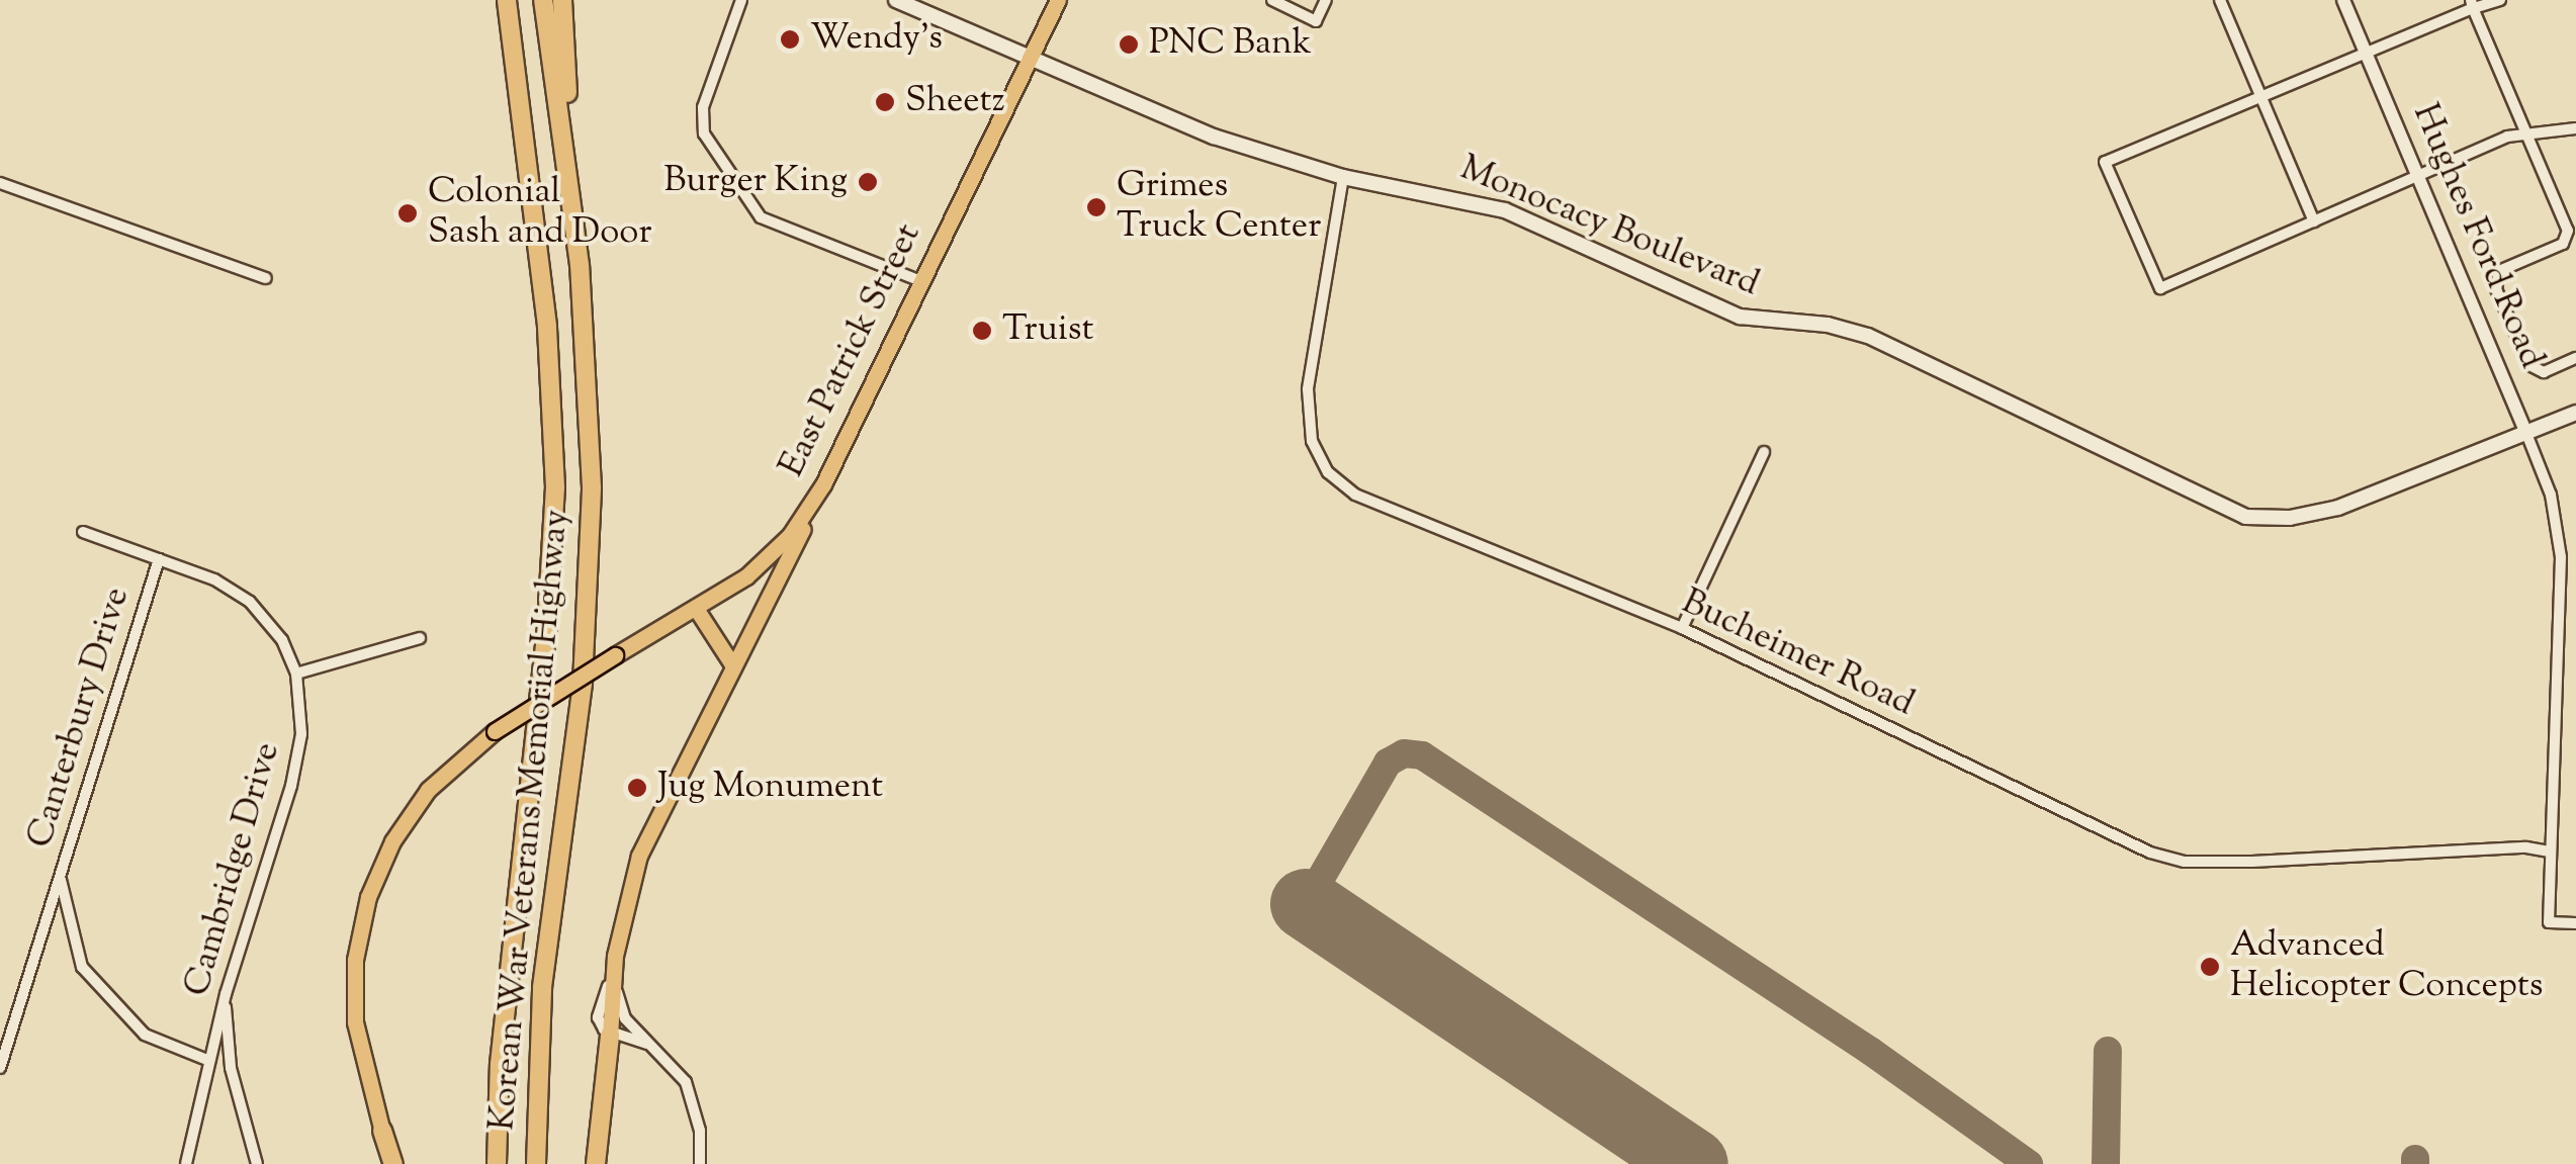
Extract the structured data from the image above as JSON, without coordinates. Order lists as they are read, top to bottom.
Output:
{
  "streets": {
    "highway": ["Korean War Veterans Memorial Highway"],
    "main road": ["Monocacy Boulevard", "East Patrick Street"],
    "street": [
      "Hughes Ford Road",
      "Bucheimer Road",
      "Canterbury Drive",
      "Cambridge Drive"
    ]
  },
  "crossings": [
    ["Monocacy Boulevard", "Hughes Ford Road"],
    ["Monocacy Boulevard", "East Patrick Street"],
    ["Monocacy Boulevard", "Bucheimer Road"],
    ["Hughes Ford Road", "Bucheimer Road"],
    ["Canterbury Drive", "Cambridge Drive"]
  ],
  "places": [
    "Wendy's",
    "PNC Bank",
    "Sheetz",
    "Burger King",
    "Grimes Truck Center",
    "Colonial Sash and Door",
    "Truist",
    "Jug Monument",
    "Advanced Helicopter Concepts"
  ]
}
